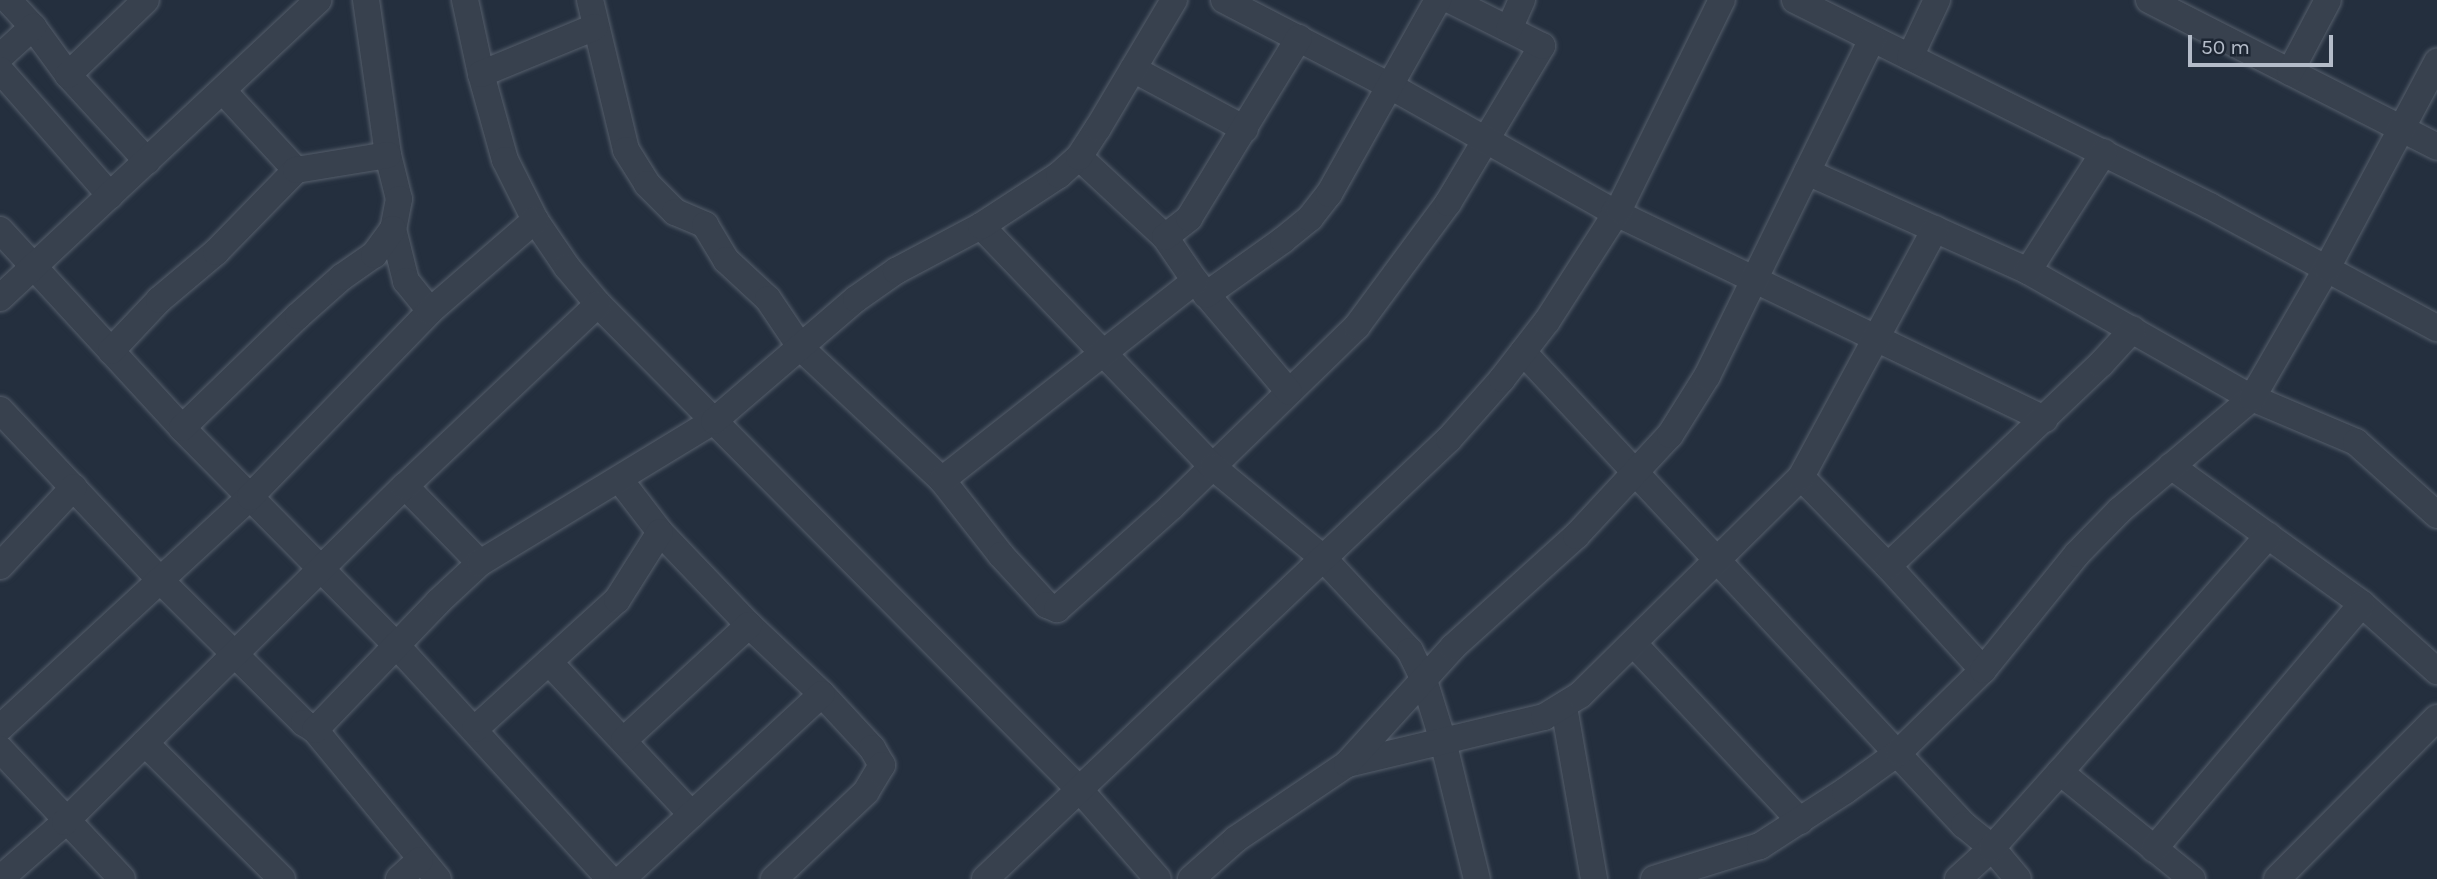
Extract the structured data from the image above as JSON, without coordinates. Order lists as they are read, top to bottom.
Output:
{
  "scale_bar": "50 m"
}
